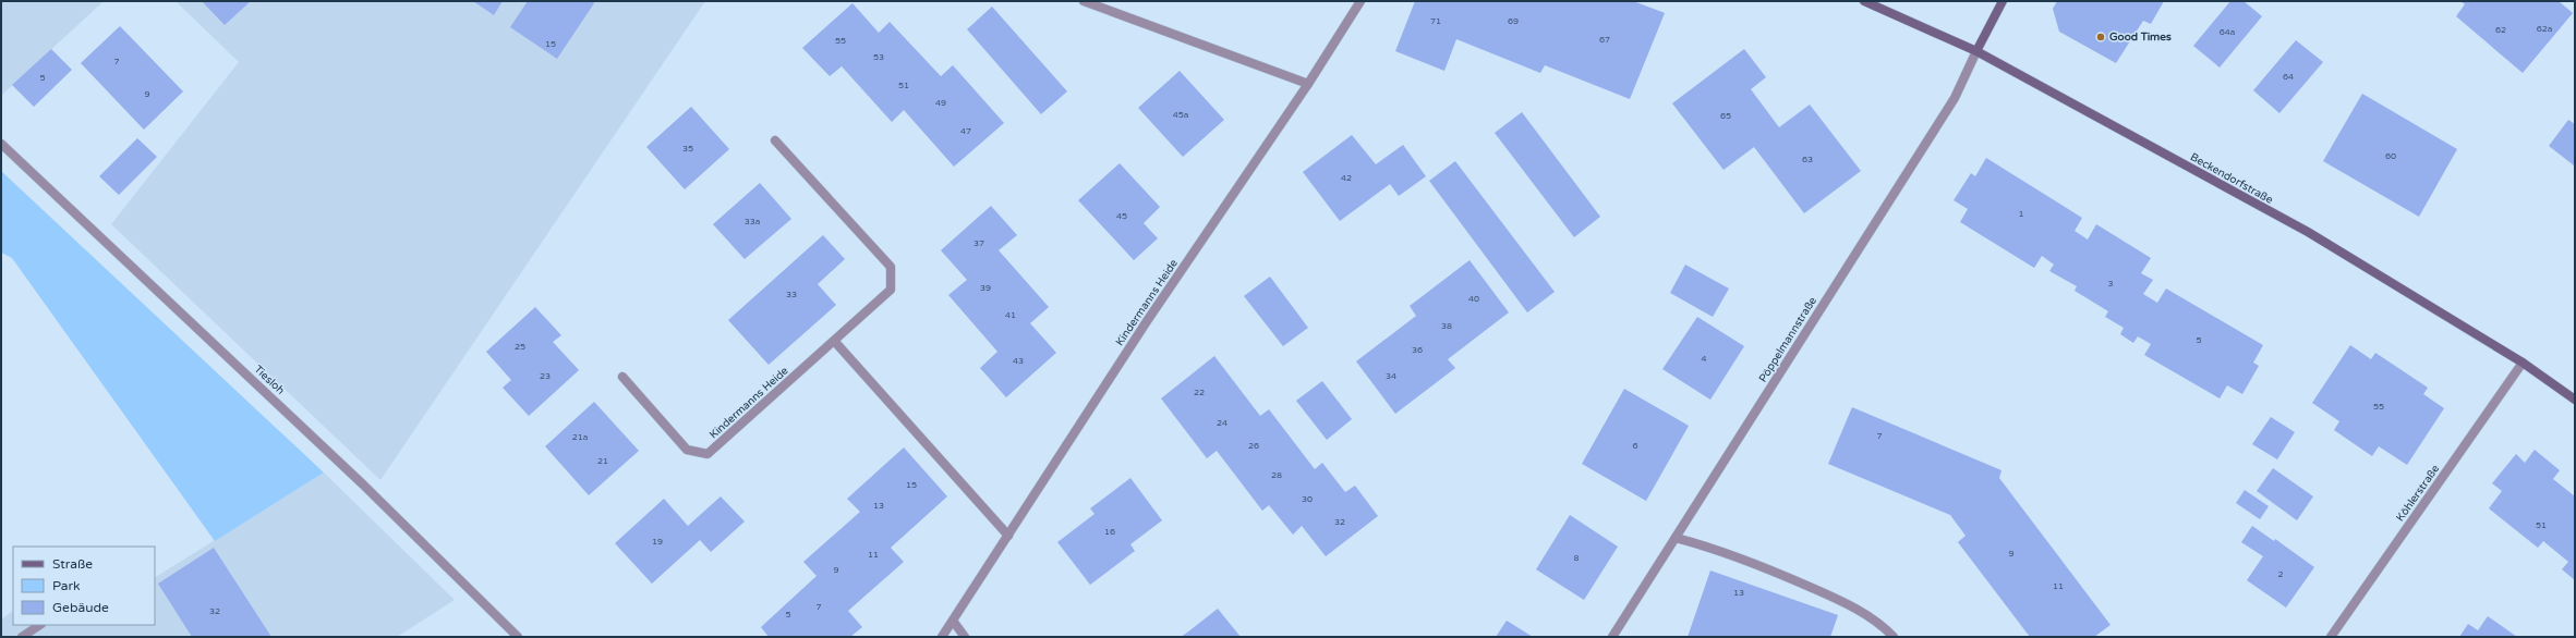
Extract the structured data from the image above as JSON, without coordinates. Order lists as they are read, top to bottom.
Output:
{
  "streets": {
    "main road": ["Beckendorfstraße"],
    "street": [
      "Kindermanns Heide",
      "Pöppelmannstraße",
      "Tiesloh",
      "Köhlerstraße"
    ]
  },
  "crossings": [
    ["Beckendorfstraße", "Pöppelmannstraße"],
    ["Beckendorfstraße", "Köhlerstraße"]
  ],
  "places": ["Good Times"],
  "house_numbers": [
    "71",
    "69",
    "62a",
    "62",
    "64a",
    "67",
    "55",
    "15",
    "53",
    "7",
    "64",
    "5",
    "51",
    "9",
    "49",
    "45a",
    "65",
    "47",
    "35",
    "60",
    "63",
    "42",
    "1",
    "45",
    "33a",
    "37",
    "3",
    "39",
    "33",
    "40",
    "41",
    "38",
    "5",
    "25",
    "36",
    "4",
    "43",
    "23",
    "34",
    "22",
    "55",
    "24",
    "7",
    "21a",
    "26",
    "6",
    "21",
    "28",
    "15",
    "30",
    "13",
    "32",
    "51",
    "16",
    "19",
    "9",
    "11",
    "8",
    "9",
    "2",
    "11",
    "13",
    "7",
    "32",
    "5"
  ],
  "legend": ["Straße", "Park", "Gebäude"]
}
